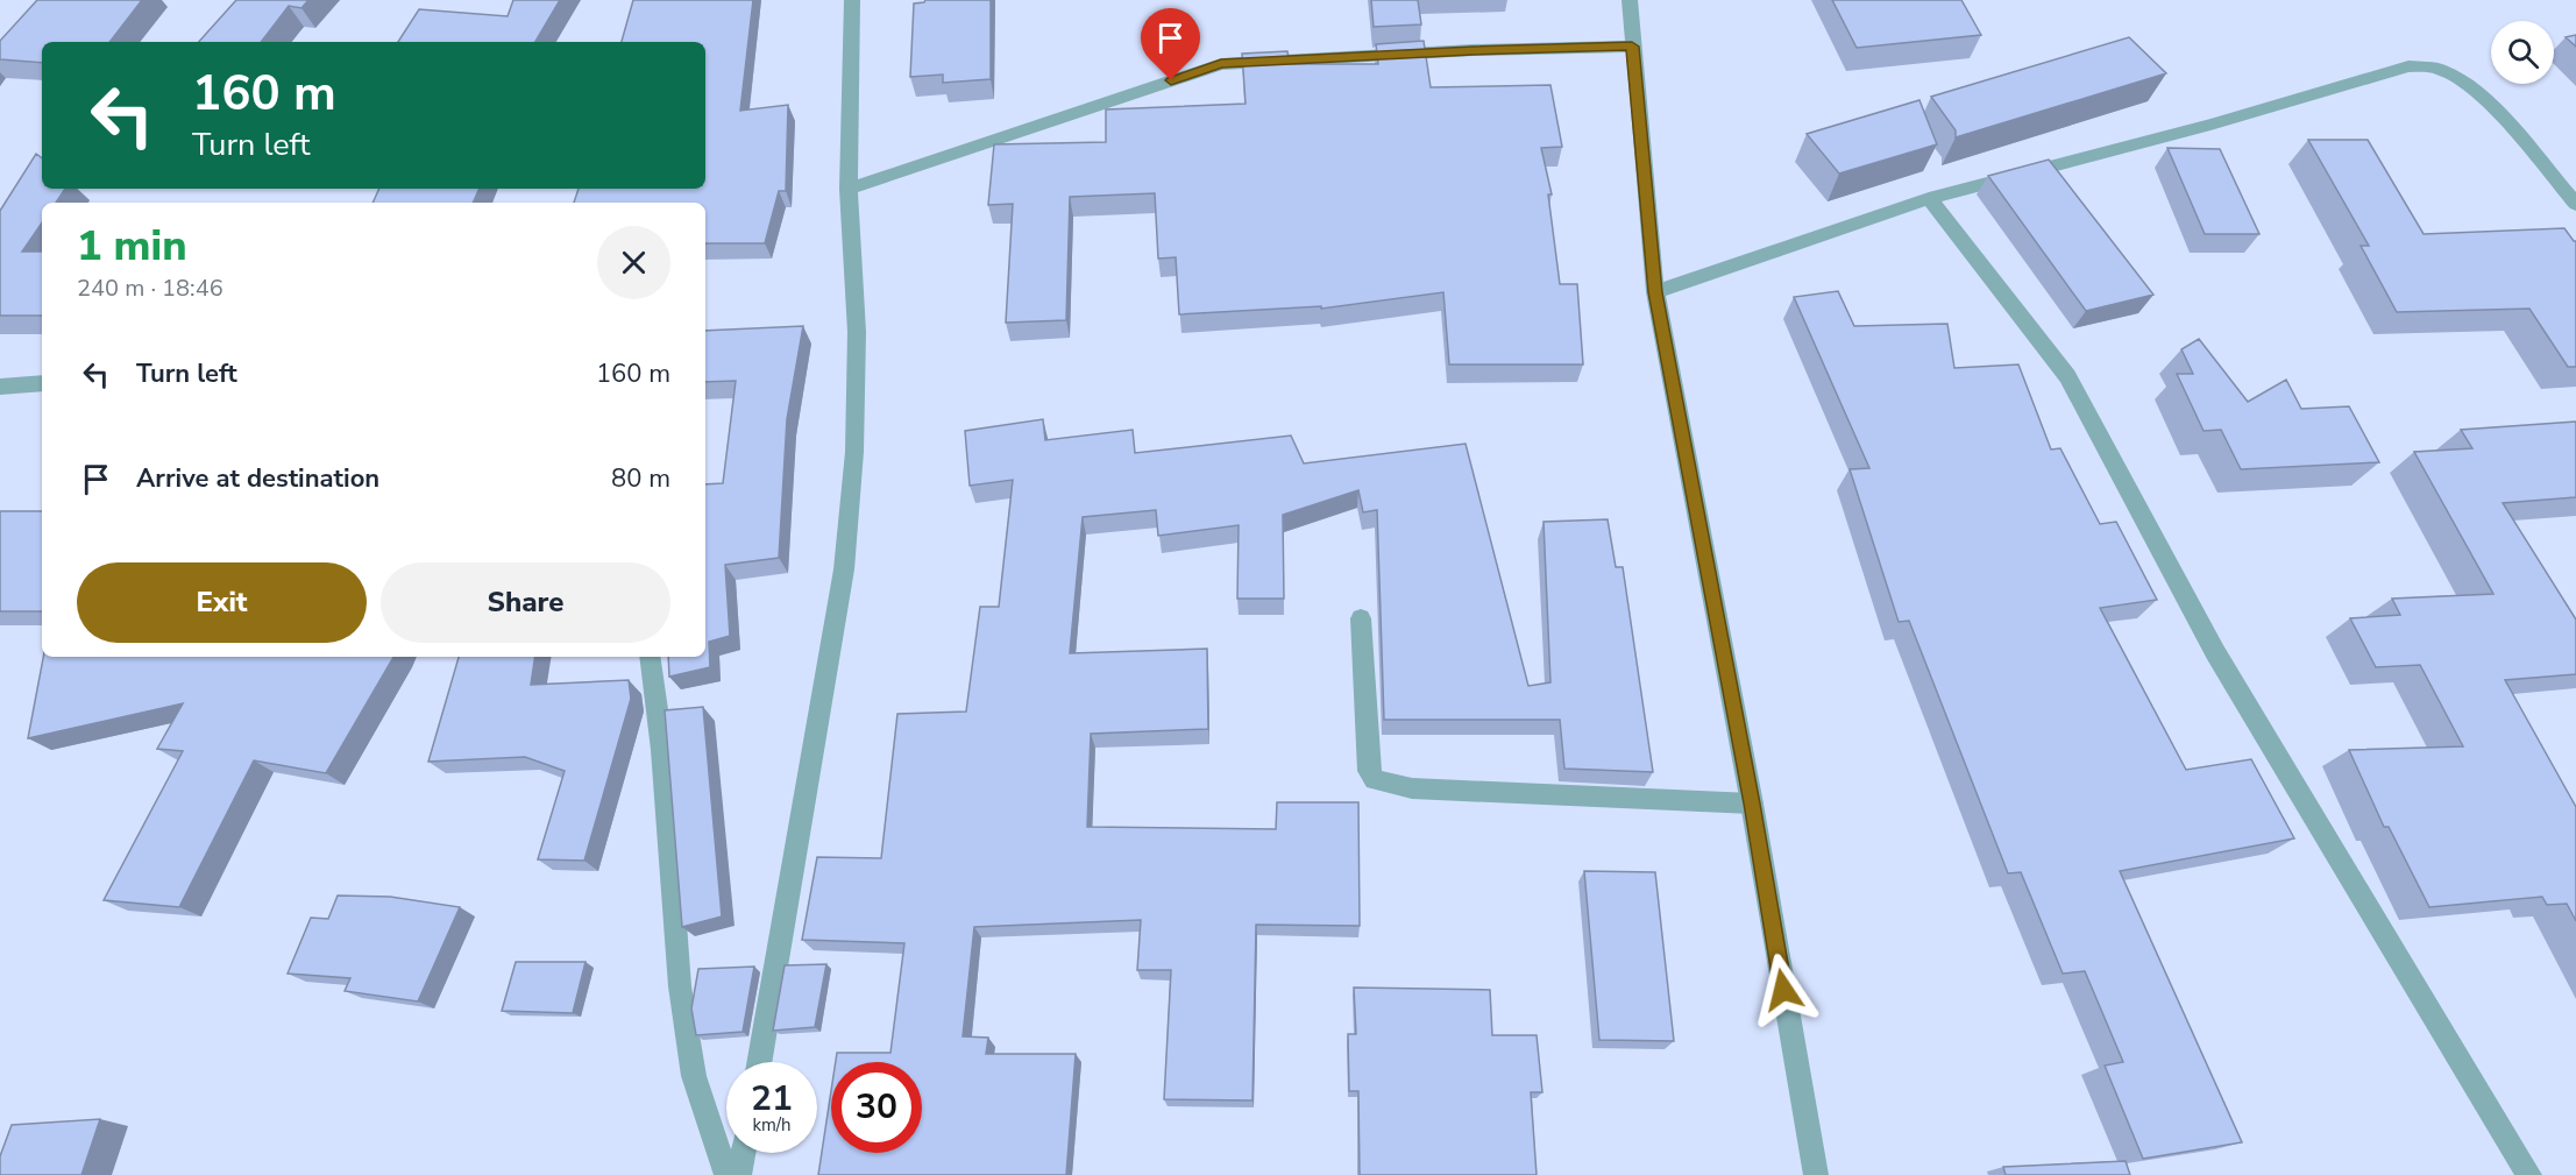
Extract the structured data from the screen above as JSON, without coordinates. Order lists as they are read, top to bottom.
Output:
{
  "page": {
    "turn": ["160 m", "Turn left"],
    "heading": ["1 min", "240 m · 18:46"],
    "list": [
      {
        "name": "Turn left",
        "value": "160 m"
      },
      {
        "name": "Arrive at destination",
        "value": "80 m"
      }
    ],
    "buttons": ["Exit", "Share"],
    "speed": "21 km/h",
    "limit": "30"
  }
}
